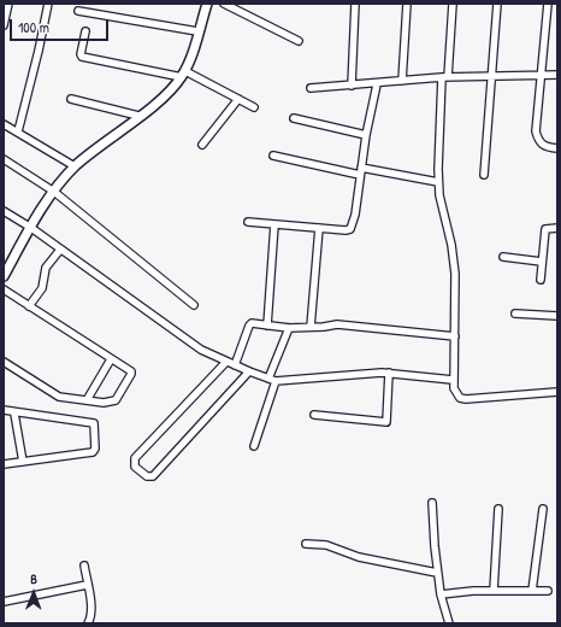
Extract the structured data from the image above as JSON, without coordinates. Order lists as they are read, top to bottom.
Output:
{
  "scale_bar": "100 m",
  "north": "top"
}
